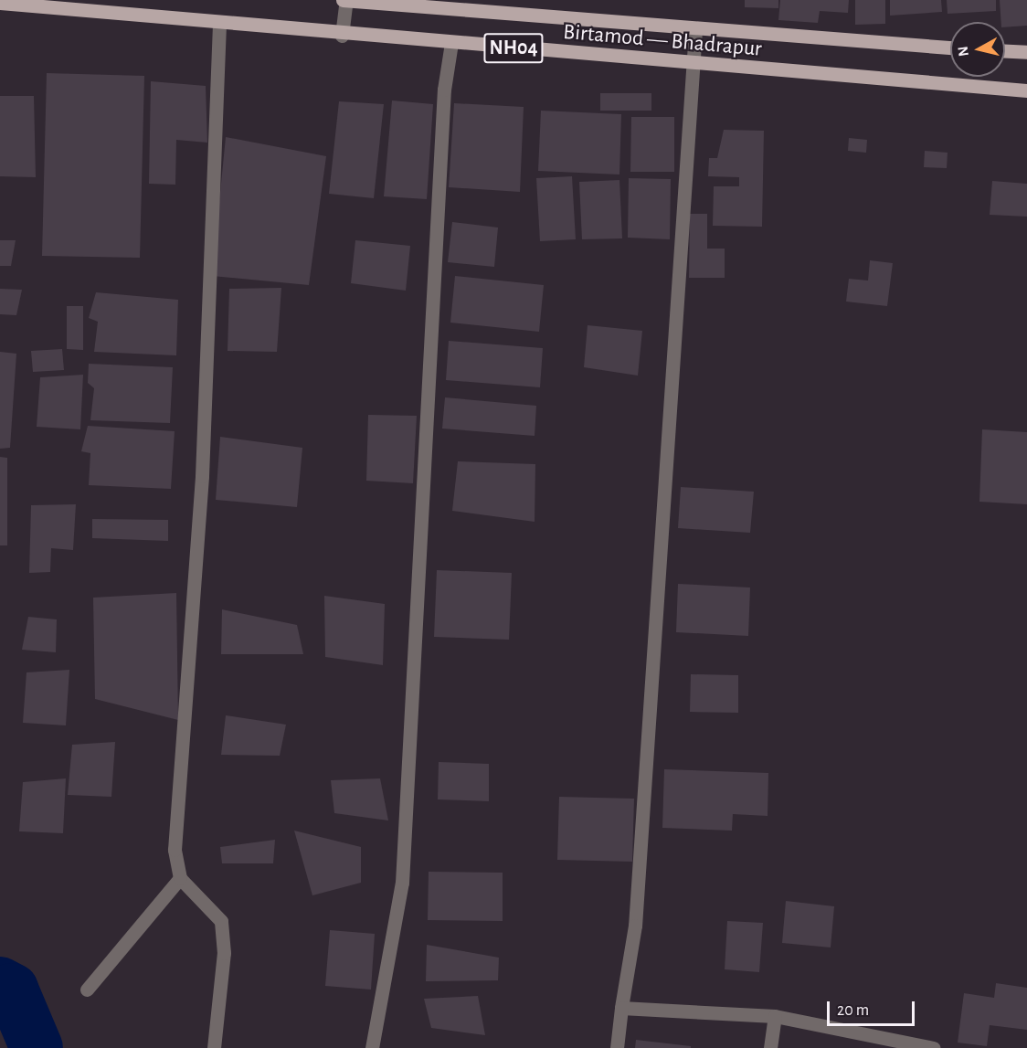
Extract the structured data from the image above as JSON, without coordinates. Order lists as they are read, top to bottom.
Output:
{
  "streets": {
    "main road": ["Birtamod — Bhadrapur", "NH04"]
  },
  "scale_bar": "20 m",
  "north": "left"
}
